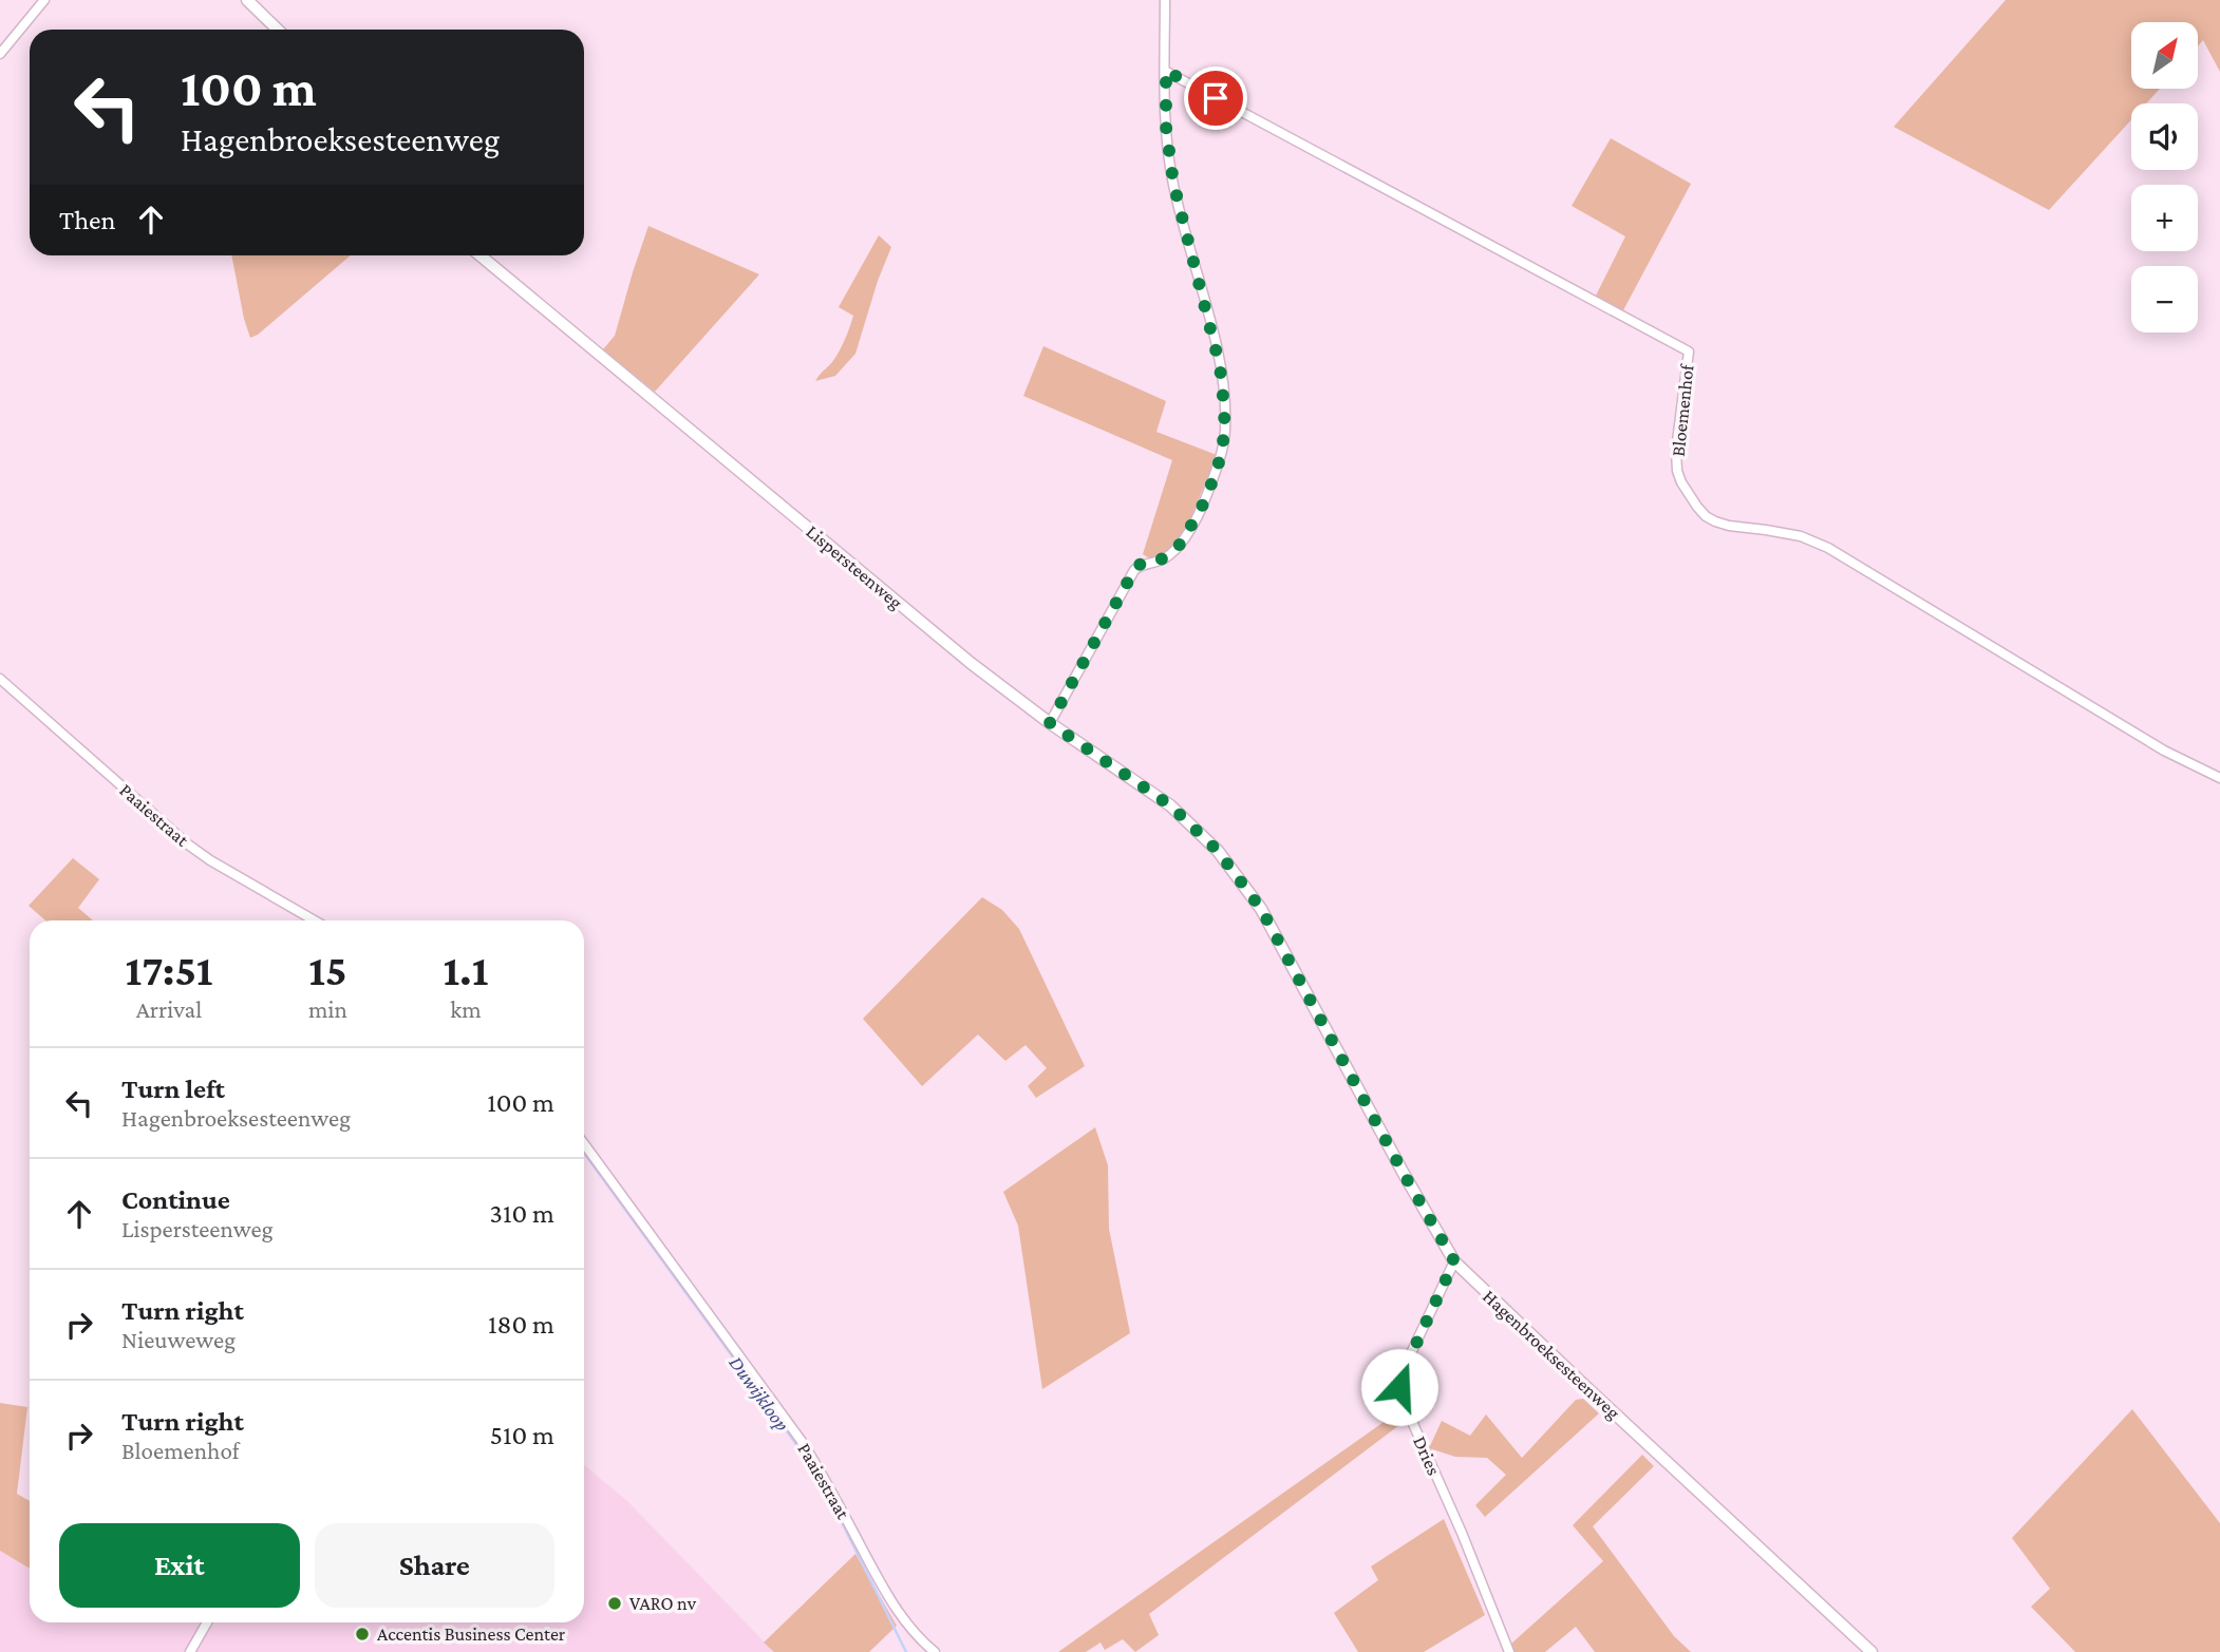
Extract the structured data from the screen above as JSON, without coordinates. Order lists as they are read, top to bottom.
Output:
{
  "streets": {
    "street": [
      "Bloemenhof",
      "Lispersteenweg",
      "Paaiestraat",
      "Hagenbroeksesteenweg",
      "Dries"
    ]
  },
  "crossings": [
    ["Lispersteenweg", "Hagenbroeksesteenweg"],
    ["Hagenbroeksesteenweg", "Dries"]
  ],
  "water": ["Duwijkloop"],
  "places": ["VARO nv", "Accentis Business Center"],
  "north": "top right",
  "page": {
    "map_buttons": ["+", "−"],
    "turn": ["100 m", "Hagenbroeksesteenweg"],
    "then": "Then",
    "eta": [
      "17:51",
      "Arrival",
      "15",
      "min",
      "1.1",
      "km"
    ],
    "list": [
      {
        "name": "Turn left",
        "note": "Hagenbroeksesteenweg",
        "value": "100 m"
      },
      {
        "name": "Continue",
        "note": "Lispersteenweg",
        "value": "310 m"
      },
      {
        "name": "Turn right",
        "note": "Nieuweweg",
        "value": "180 m"
      },
      {
        "name": "Turn right",
        "note": "Bloemenhof",
        "value": "510 m"
      }
    ],
    "buttons": ["Exit", "Share"]
  }
}
